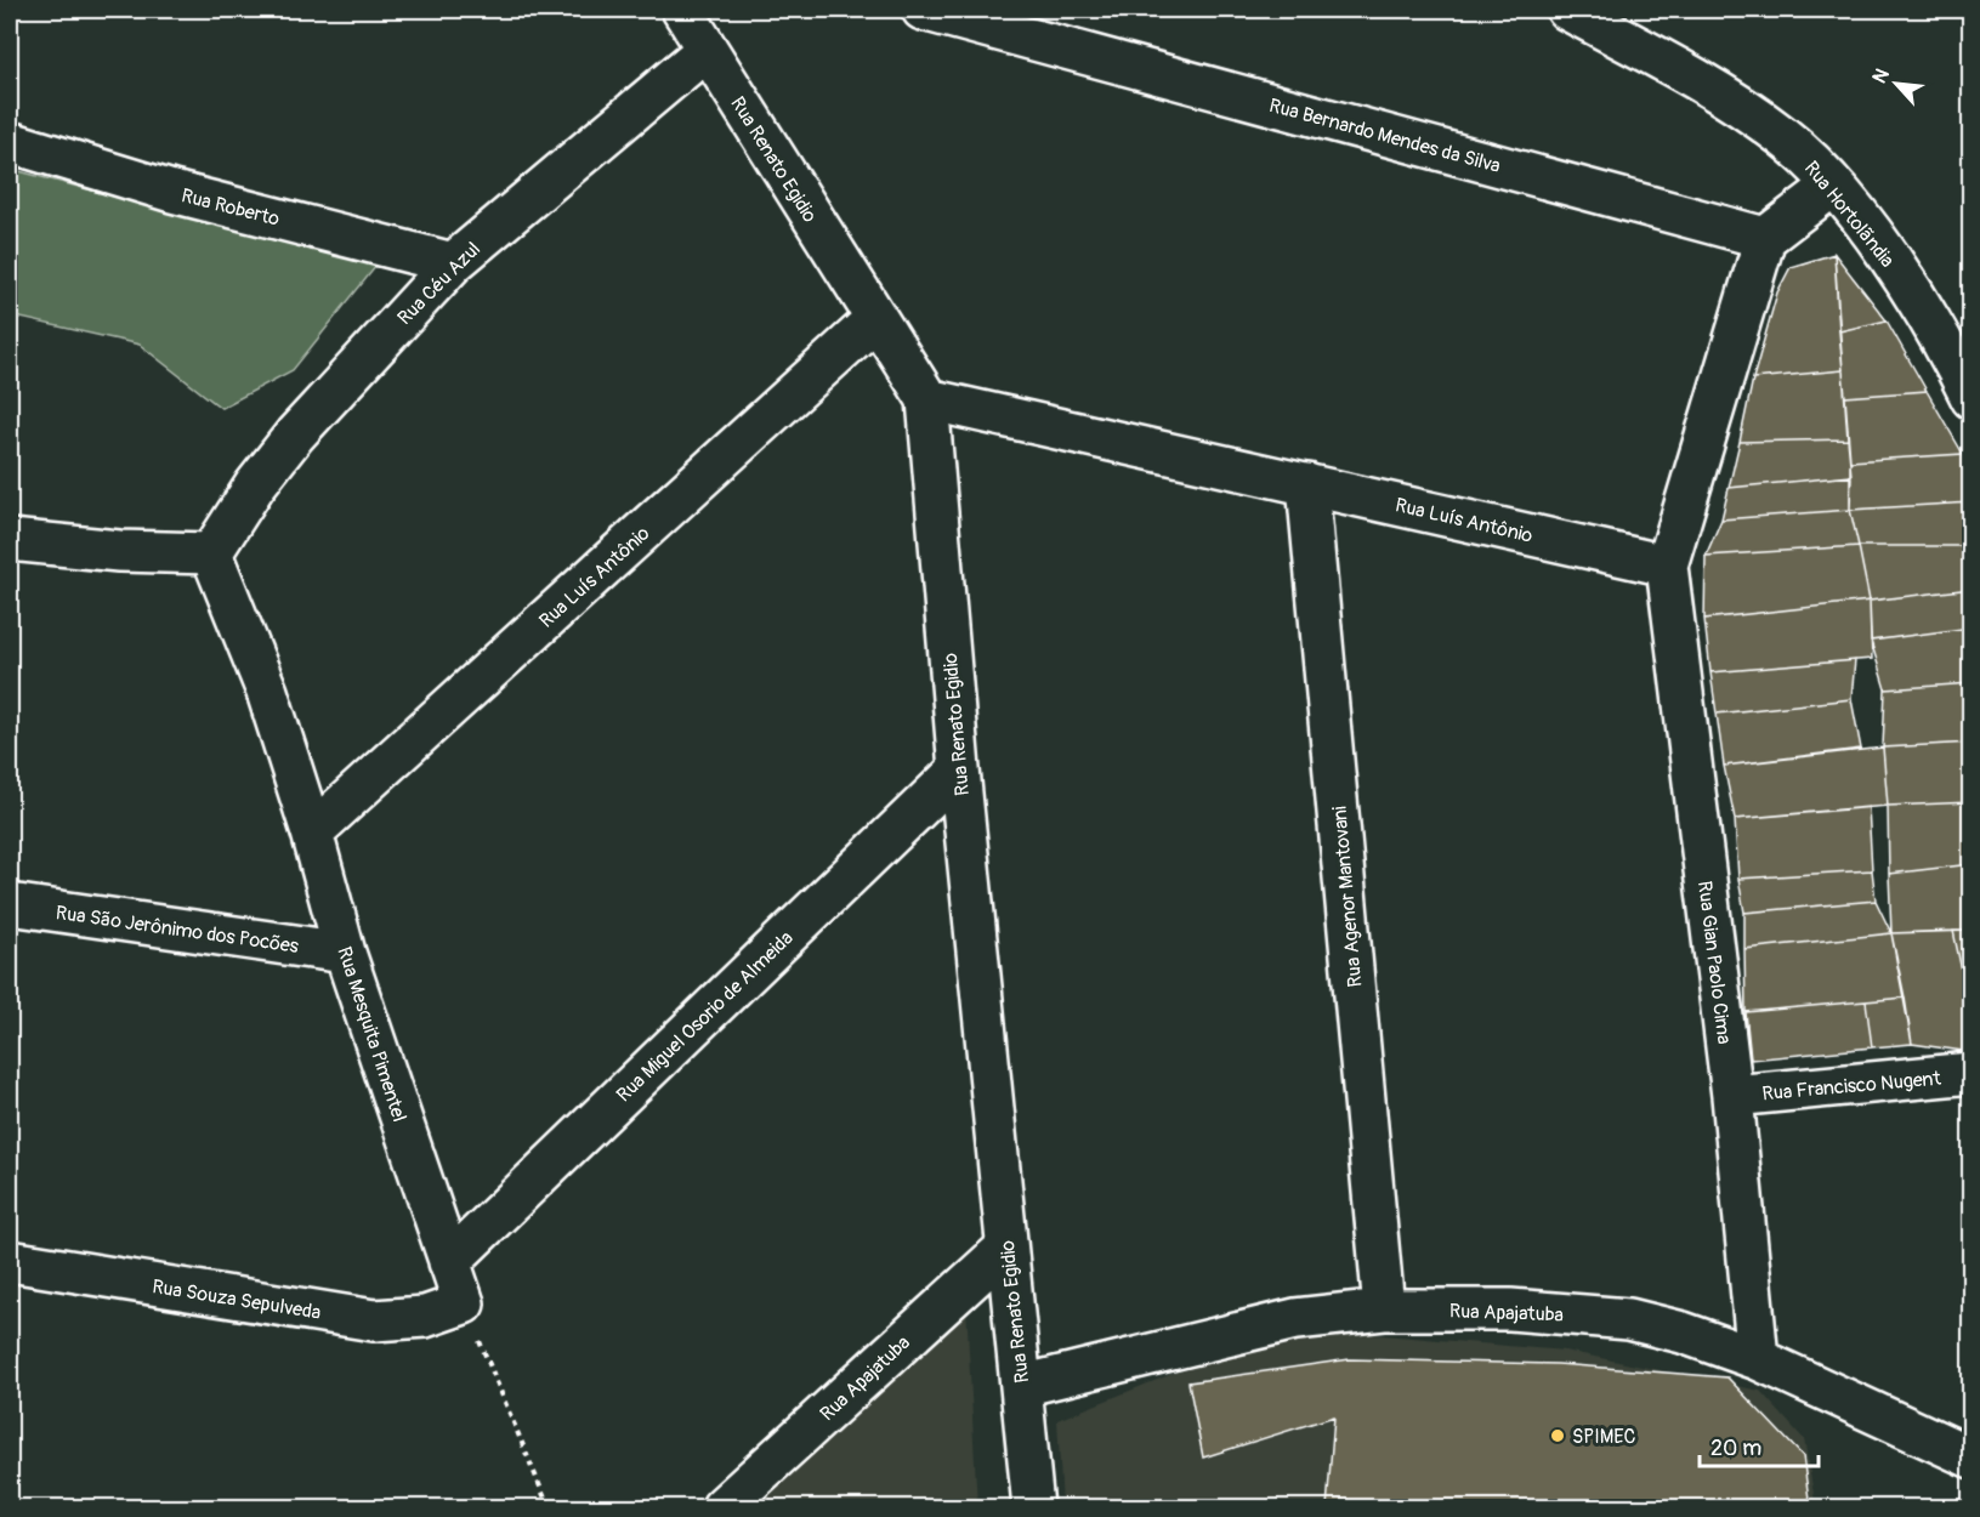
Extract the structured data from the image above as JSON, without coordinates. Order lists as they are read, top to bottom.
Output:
{
  "streets": {
    "street": [
      "Rua Bernardo Mendes da Silva",
      "Rua Renato Egidio",
      "Rua Roberto",
      "Rua Hortolãndia",
      "Rua Céu Azul",
      "Rua Luís Antônio",
      "Rua Agenor Mantovani",
      "Rua São Jerônimo dos Pocões",
      "Rua Gian Paolo Cima",
      "Rua Miguel Osorio de Almeida",
      "Rua Mesquita Pimentel",
      "Rua Francisco Nugent",
      "Rua Souza Sepulveda",
      "Rua Apajatuba"
    ]
  },
  "crossings": [
    ["Rua Renato Egidio", "Rua Céu Azul"],
    ["Rua Renato Egidio", "Rua Luís Antônio"],
    ["Rua Renato Egidio", "Rua Miguel Osorio de Almeida"],
    ["Rua Renato Egidio", "Rua Apajatuba"],
    ["Rua Roberto", "Rua Céu Azul"],
    ["Rua Céu Azul", "Rua Mesquita Pimentel"],
    ["Rua Luís Antônio", "Rua Agenor Mantovani"],
    ["Rua Luís Antônio", "Rua Gian Paolo Cima"],
    ["Rua Luís Antônio", "Rua Mesquita Pimentel"],
    ["Rua Agenor Mantovani", "Rua Apajatuba"],
    ["Rua São Jerônimo dos Pocões", "Rua Mesquita Pimentel"],
    ["Rua Gian Paolo Cima", "Rua Francisco Nugent"],
    ["Rua Gian Paolo Cima", "Rua Apajatuba"],
    ["Rua Miguel Osorio de Almeida", "Rua Mesquita Pimentel"],
    ["Rua Mesquita Pimentel", "Rua Souza Sepulveda"]
  ],
  "places": ["SPIMEC"],
  "scale_bar": "20 m",
  "north": "top left"
}
